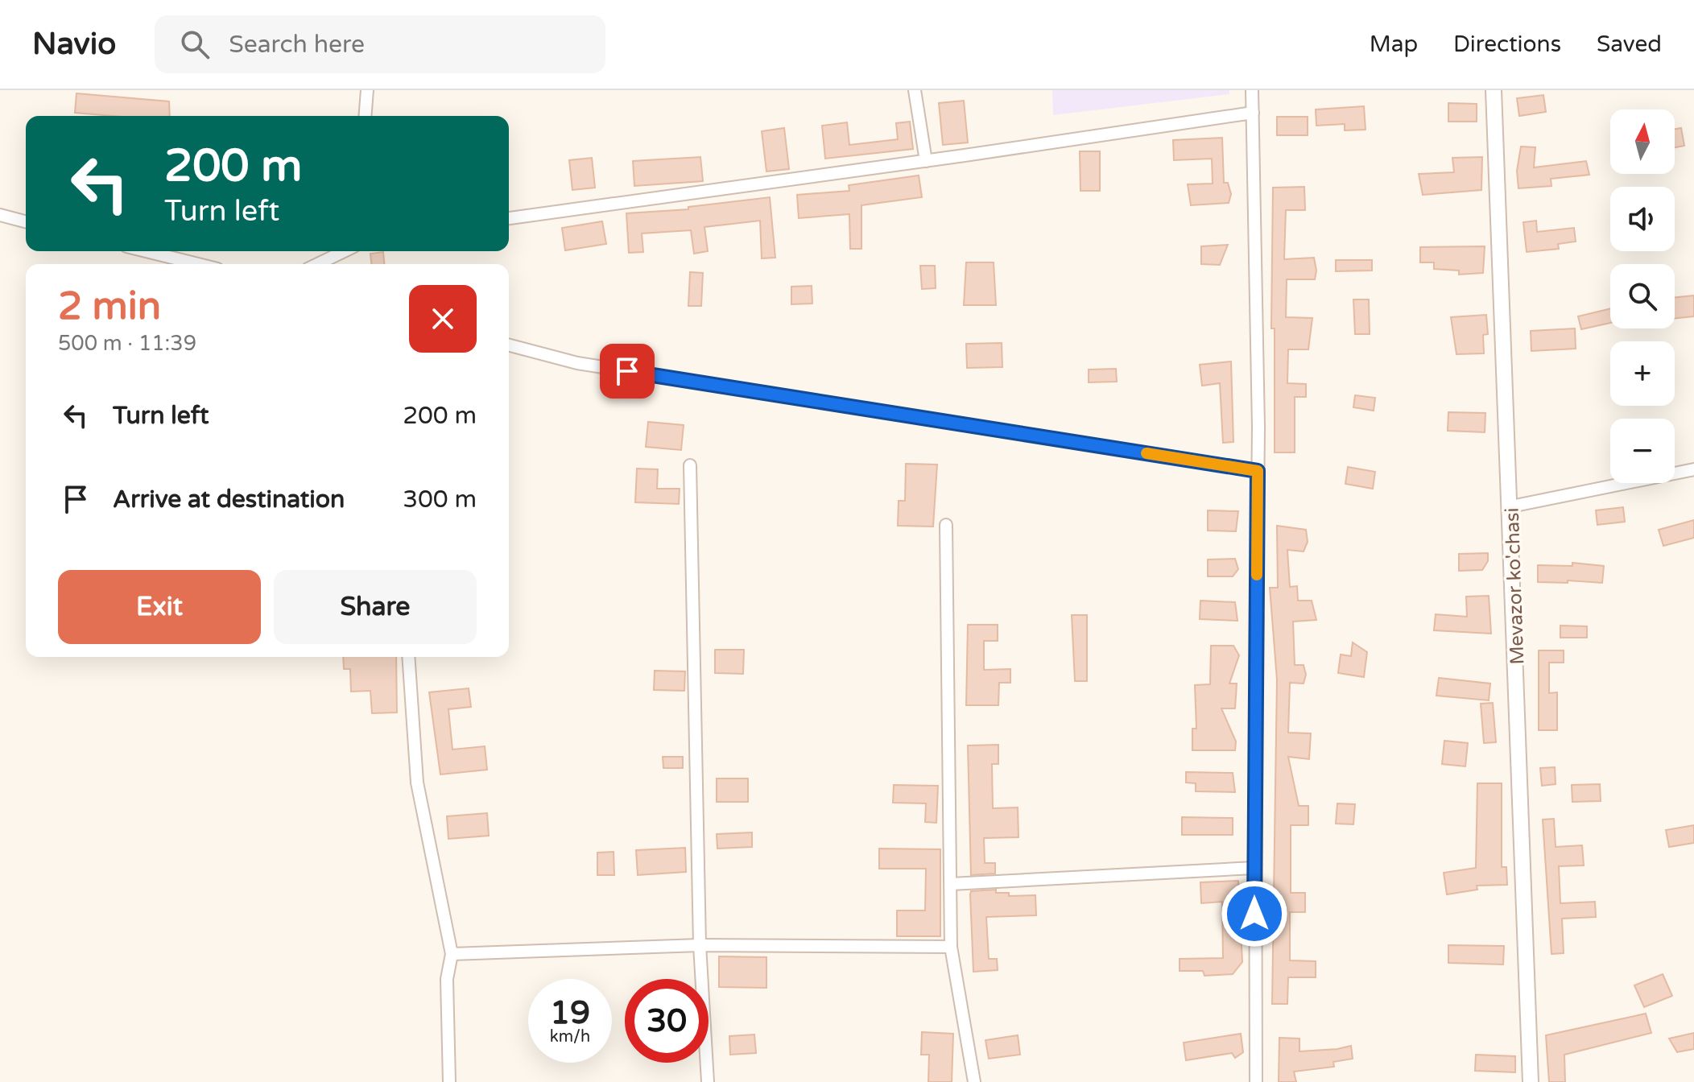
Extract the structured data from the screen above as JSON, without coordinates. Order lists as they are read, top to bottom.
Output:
{
  "streets": {
    "street": ["Mevazor ko'chasi"]
  },
  "north": "top",
  "page": {
    "header": "Navio",
    "search": "Search here",
    "nav": ["Map", "Directions", "Saved"],
    "map_buttons": ["+", "−"],
    "turn": ["200 m", "Turn left"],
    "heading": ["2 min", "500 m · 11:39"],
    "list": [
      {
        "name": "Turn left",
        "value": "200 m"
      },
      {
        "name": "Arrive at destination",
        "value": "300 m"
      }
    ],
    "buttons": ["Exit", "Share"],
    "speed": "19 km/h",
    "limit": "30"
  }
}
